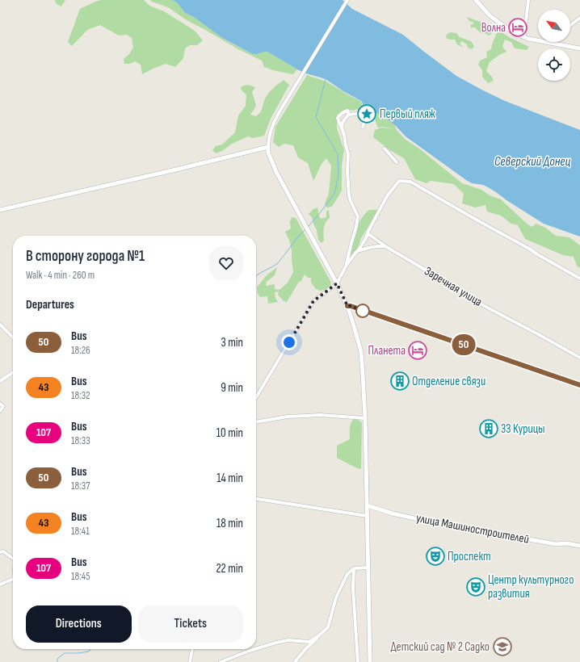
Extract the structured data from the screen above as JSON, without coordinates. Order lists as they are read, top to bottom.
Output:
{
  "streets": {
    "street": ["Заречная улица", "улица Машиностроителей"]
  },
  "water": ["Северский Донец"],
  "places": {
    "hotel": ["Волна", "Планета"],
    "place": ["Первый пляж"],
    "building": ["Отделение связи", "33 Курицы"],
    "theatre": ["Проспект", "Центр культурного развития"],
    "school or university": ["Детский сад № 2 Садко"]
  },
  "lines": ["bus line 50"],
  "north": "top left",
  "page": {
    "on_map": "50",
    "heading": [
      ["В сторону города №1", "Walk · 4 min · 260 m"],
      "Departures"
    ],
    "list": [
      {
        "mark": "50",
        "name": "Bus",
        "note": "18:26",
        "value": "3 min"
      },
      {
        "mark": "43",
        "name": "Bus",
        "note": "18:32",
        "value": "9 min"
      },
      {
        "mark": "107",
        "name": "Bus",
        "note": "18:33",
        "value": "10 min"
      },
      {
        "mark": "50",
        "name": "Bus",
        "note": "18:37",
        "value": "14 min"
      },
      {
        "mark": "43",
        "name": "Bus",
        "note": "18:41",
        "value": "18 min"
      },
      {
        "mark": "107",
        "name": "Bus",
        "note": "18:45",
        "value": "22 min"
      }
    ],
    "buttons": ["Directions", "Tickets"]
  }
}
